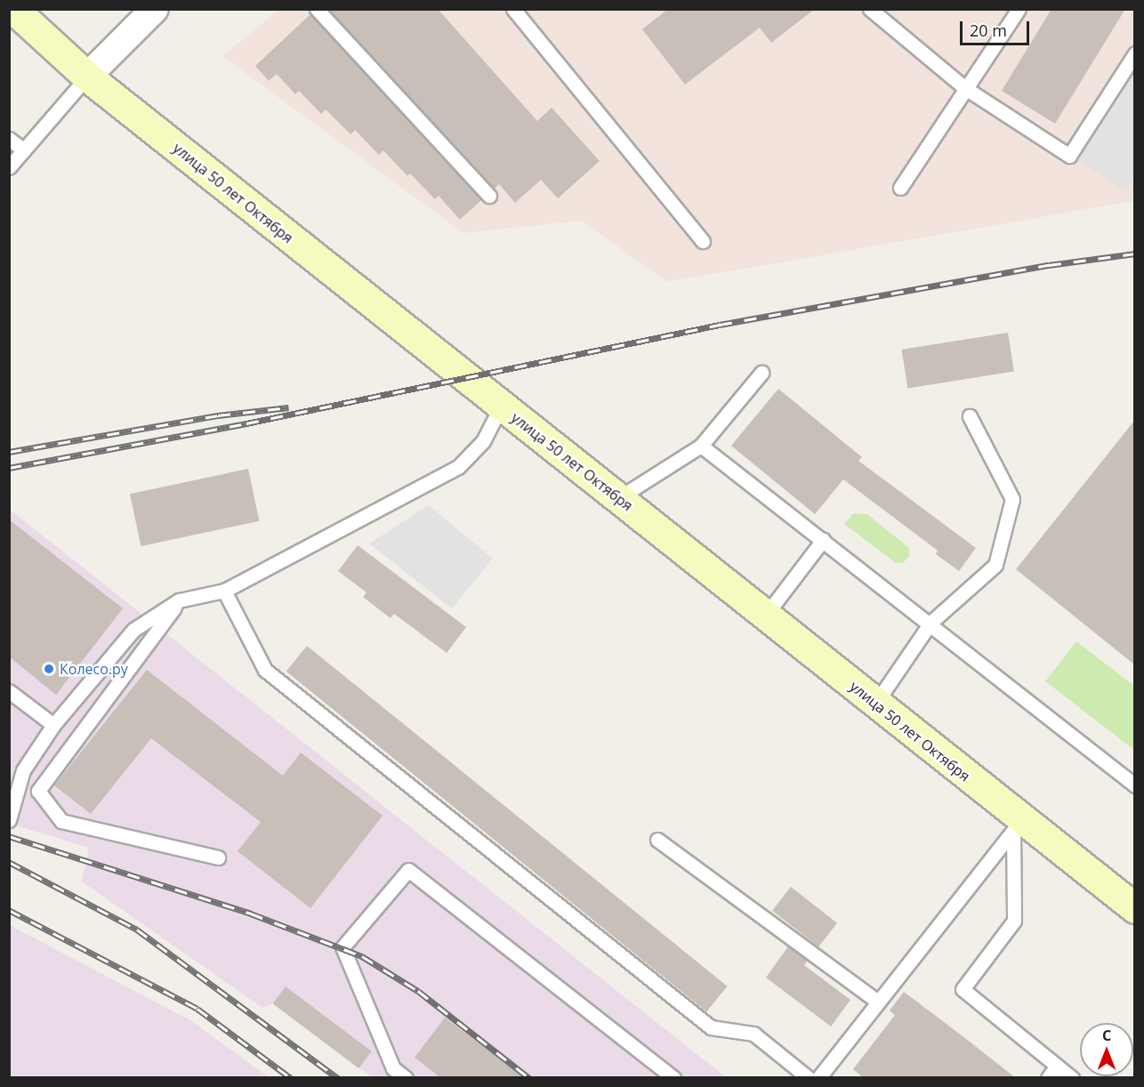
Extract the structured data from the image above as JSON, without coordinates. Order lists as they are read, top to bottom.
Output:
{
  "streets": {
    "main road": ["улица 50 лет Октября"]
  },
  "places": ["Колесо.ру"],
  "scale_bar": "20 m",
  "north": "top"
}
